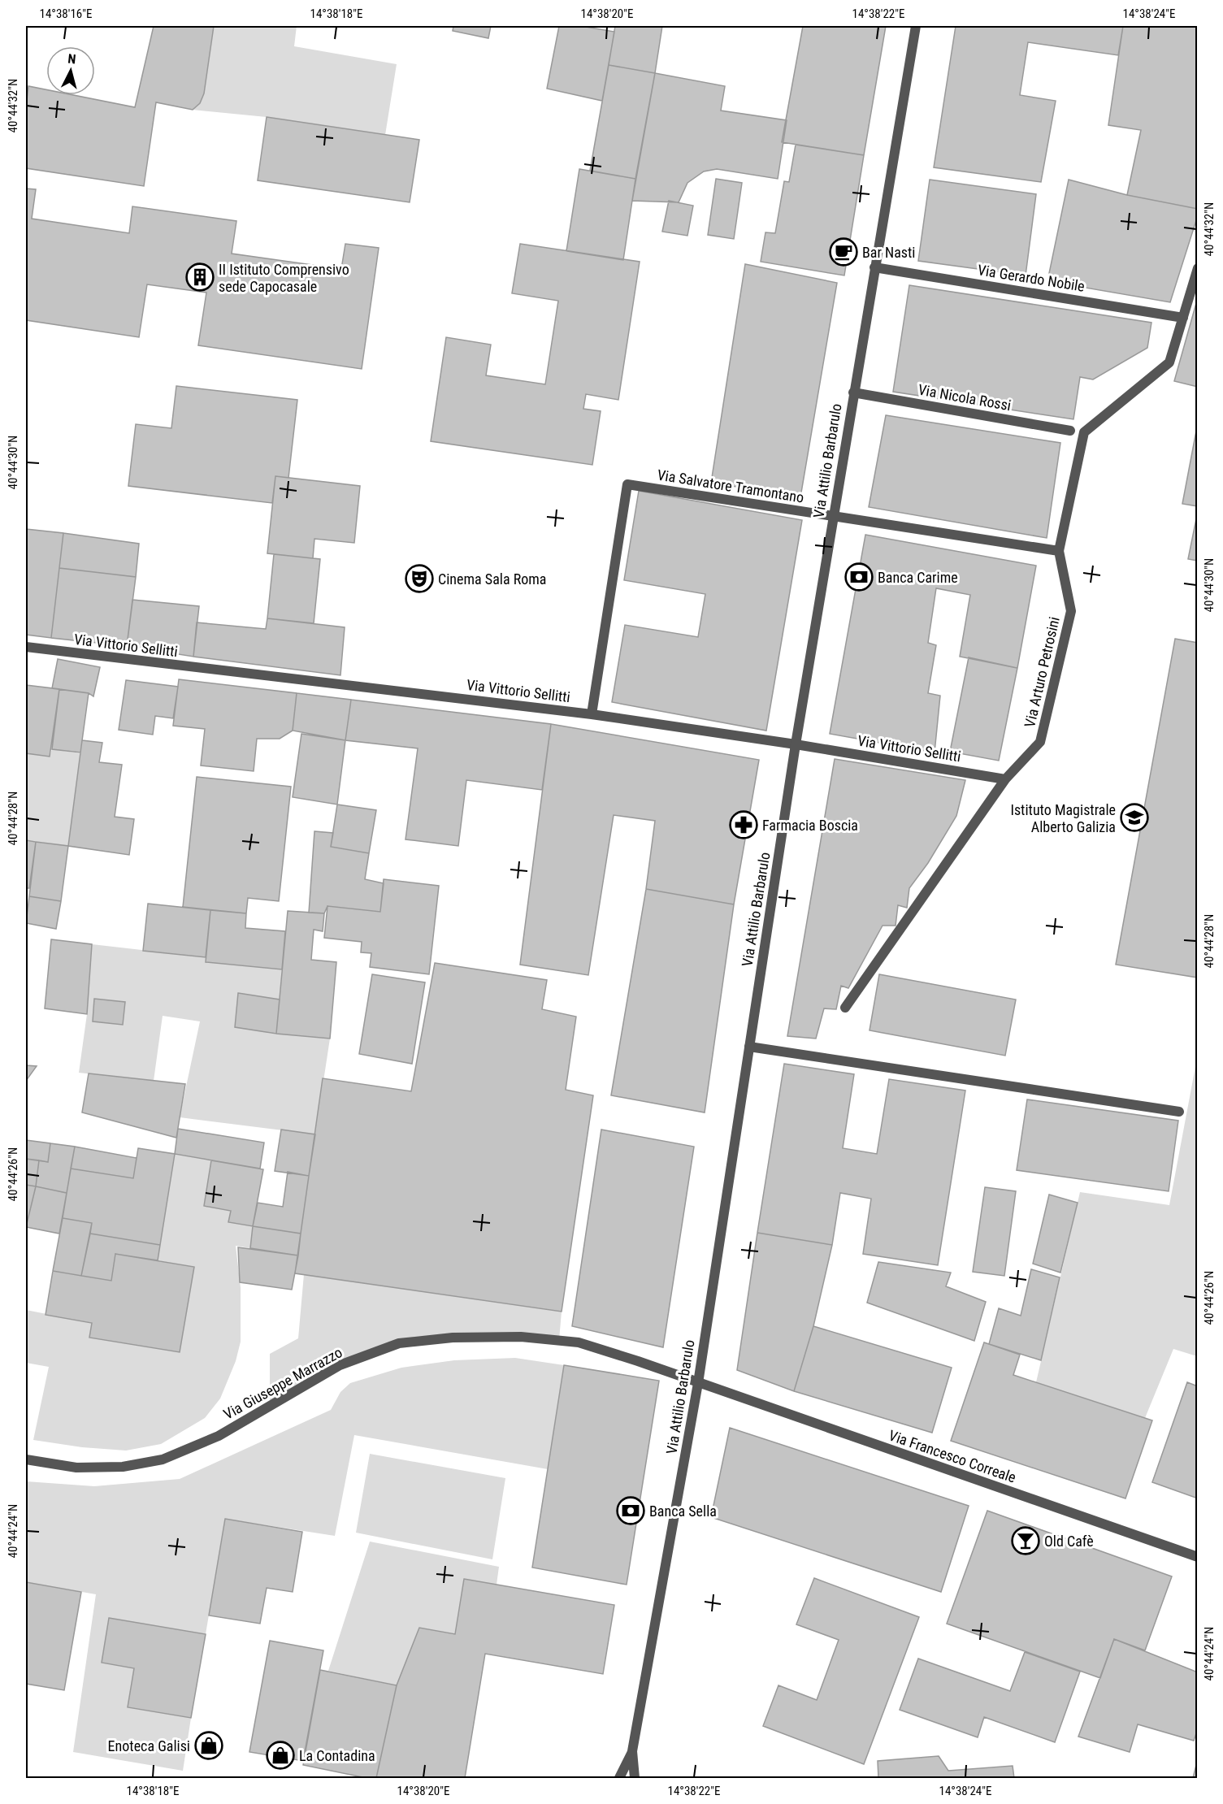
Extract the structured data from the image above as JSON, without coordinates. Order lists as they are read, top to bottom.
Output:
{
  "streets": {
    "street": [
      "Via Gerardo Nobile",
      "Via Nicola Rossi",
      "Via Attilio Barbarulo",
      "Via Salvatore Tramontano",
      "Via Vittorio Sellitti",
      "Via Arturo Petrosini",
      "Via Giuseppe Marrazzo",
      "Via Francesco Correale"
    ]
  },
  "crossings": [
    ["Via Gerardo Nobile", "Via Attilio Barbarulo"],
    ["Via Gerardo Nobile", "Via Arturo Petrosini"],
    ["Via Nicola Rossi", "Via Attilio Barbarulo"],
    ["Via Attilio Barbarulo", "Via Salvatore Tramontano"],
    ["Via Attilio Barbarulo", "Via Vittorio Sellitti"],
    ["Via Attilio Barbarulo", "Via Giuseppe Marrazzo"],
    ["Via Attilio Barbarulo", "Via Francesco Correale"],
    ["Via Salvatore Tramontano", "Via Vittorio Sellitti"],
    ["Via Salvatore Tramontano", "Via Arturo Petrosini"],
    ["Via Vittorio Sellitti", "Via Arturo Petrosini"],
    ["Via Giuseppe Marrazzo", "Via Francesco Correale"]
  ],
  "places": {
    "cafe": ["Bar Nasti"],
    "building": ["II Istituto Comprensivo sede Capocasale"],
    "bank": ["Banca Carime", "Banca Sella"],
    "theatre": ["Cinema Sala Roma"],
    "school or university": ["Istituto Magistrale Alberto Galizia"],
    "pharmacy": ["Farmacia Boscia"],
    "bar": ["Old Cafè"],
    "shop": ["Enoteca Galisi", "La Contadina"]
  },
  "north": "top",
  "coordinates": [
    "14°38'16\"E",
    "14°38'18\"E",
    "14°38'20\"E",
    "14°38'22\"E",
    "14°38'24\"E",
    "40°44'32\"N",
    "40°44'30\"N",
    "40°44'28\"N",
    "40°44'26\"N",
    "40°44'24\"N"
  ]
}
